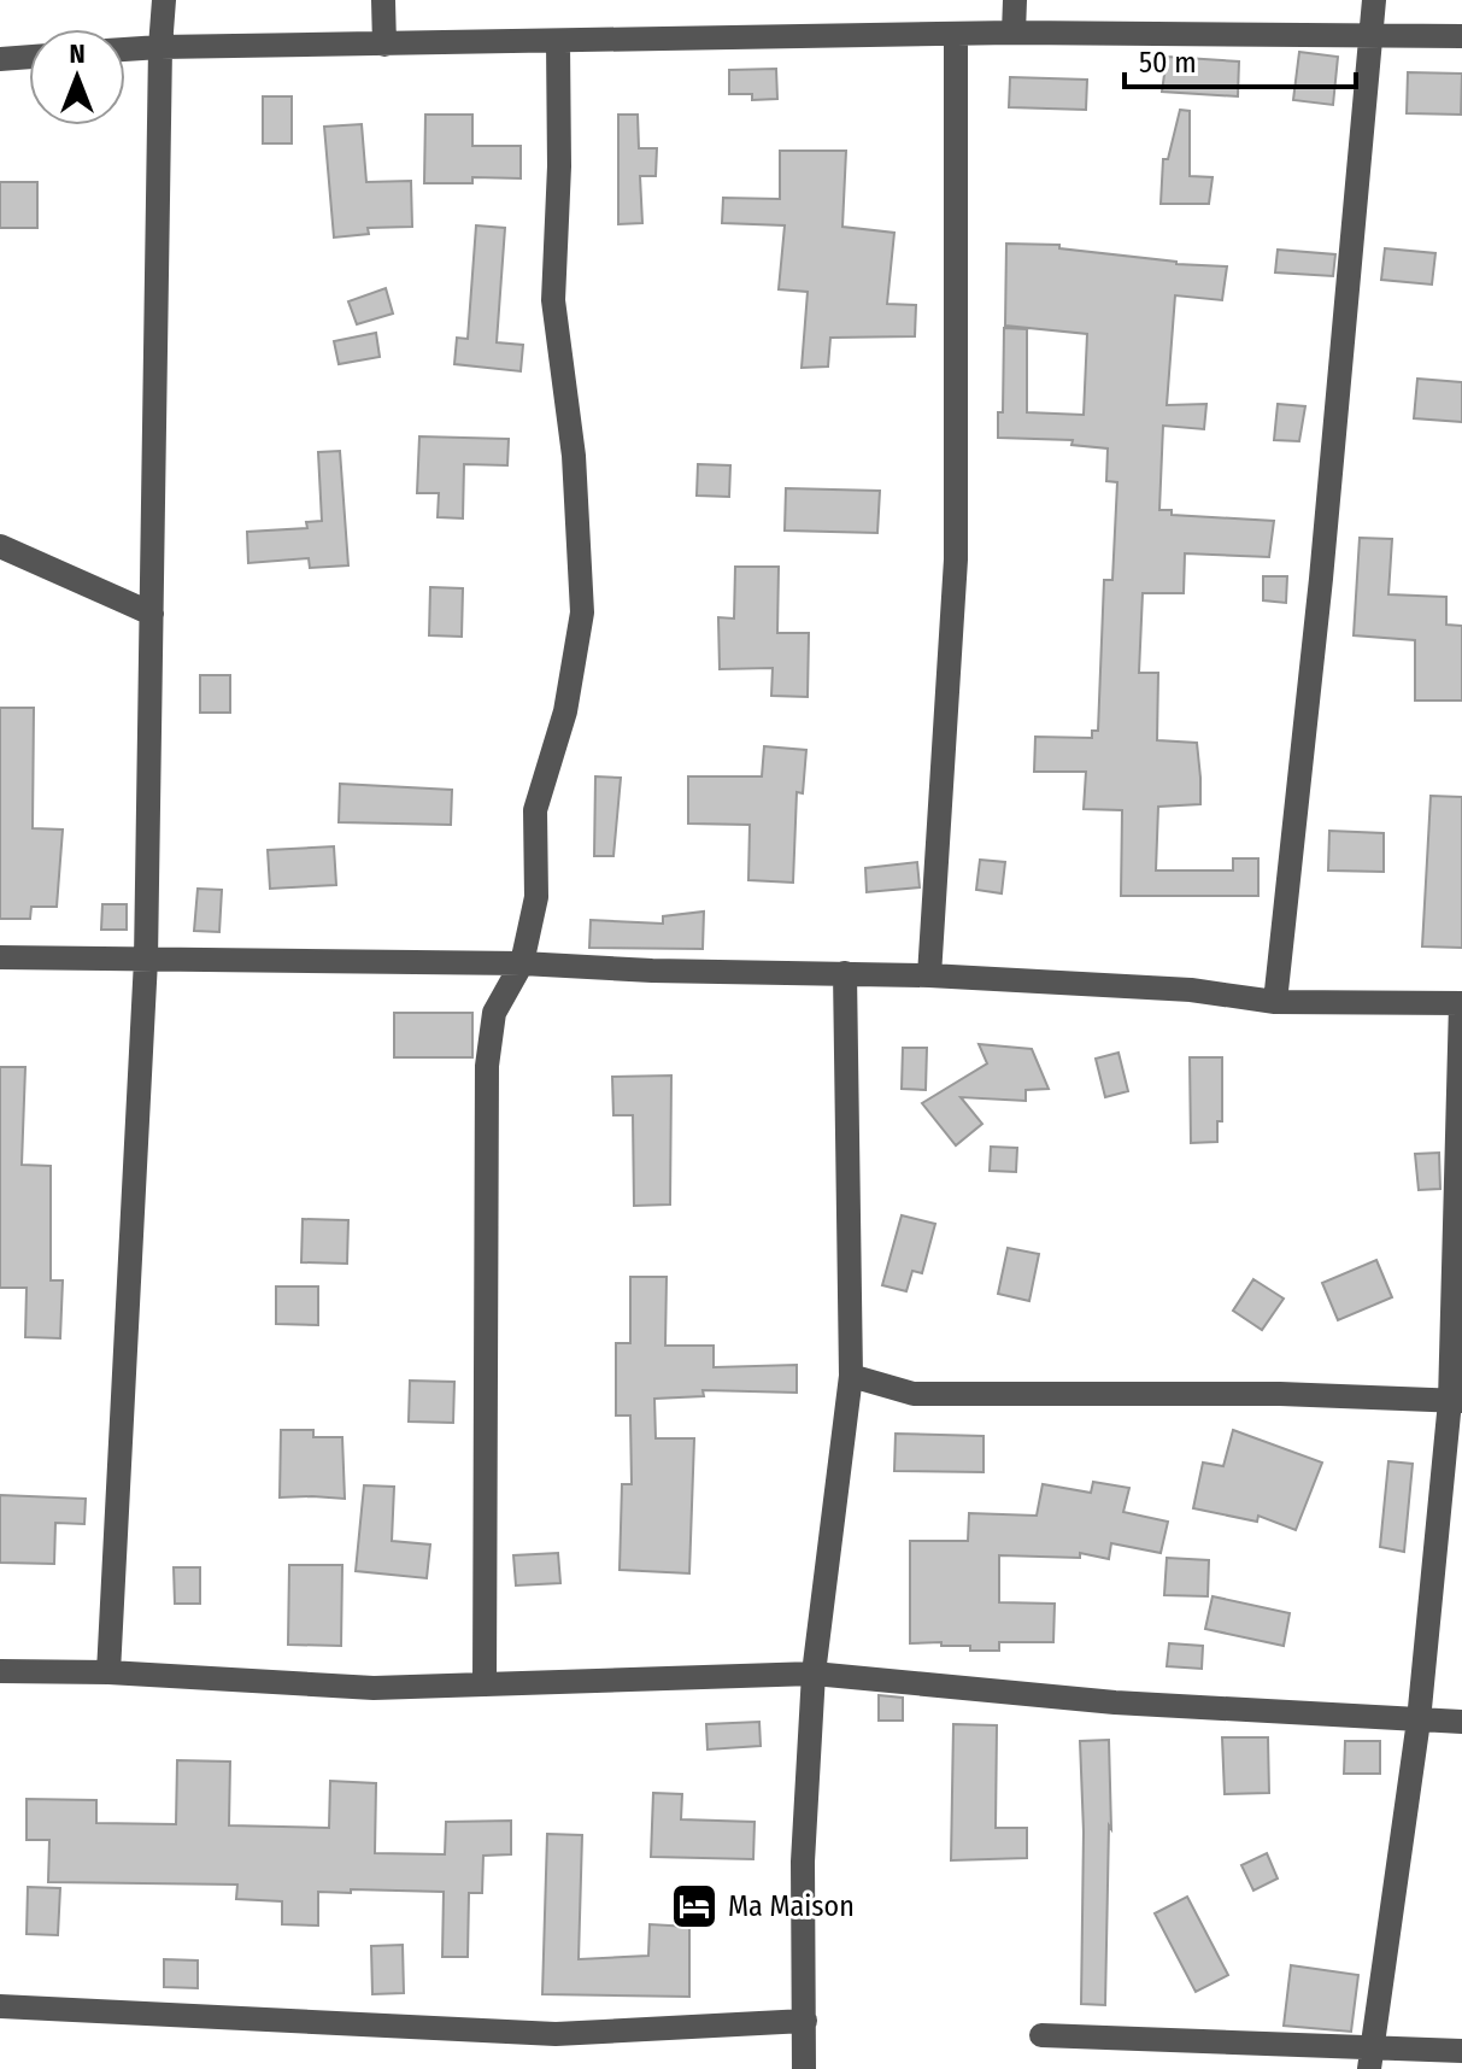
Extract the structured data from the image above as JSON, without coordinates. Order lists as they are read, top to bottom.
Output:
{
  "places": {
    "hotel": ["Ma Maison"]
  },
  "scale_bar": "50 m",
  "north": "top"
}
